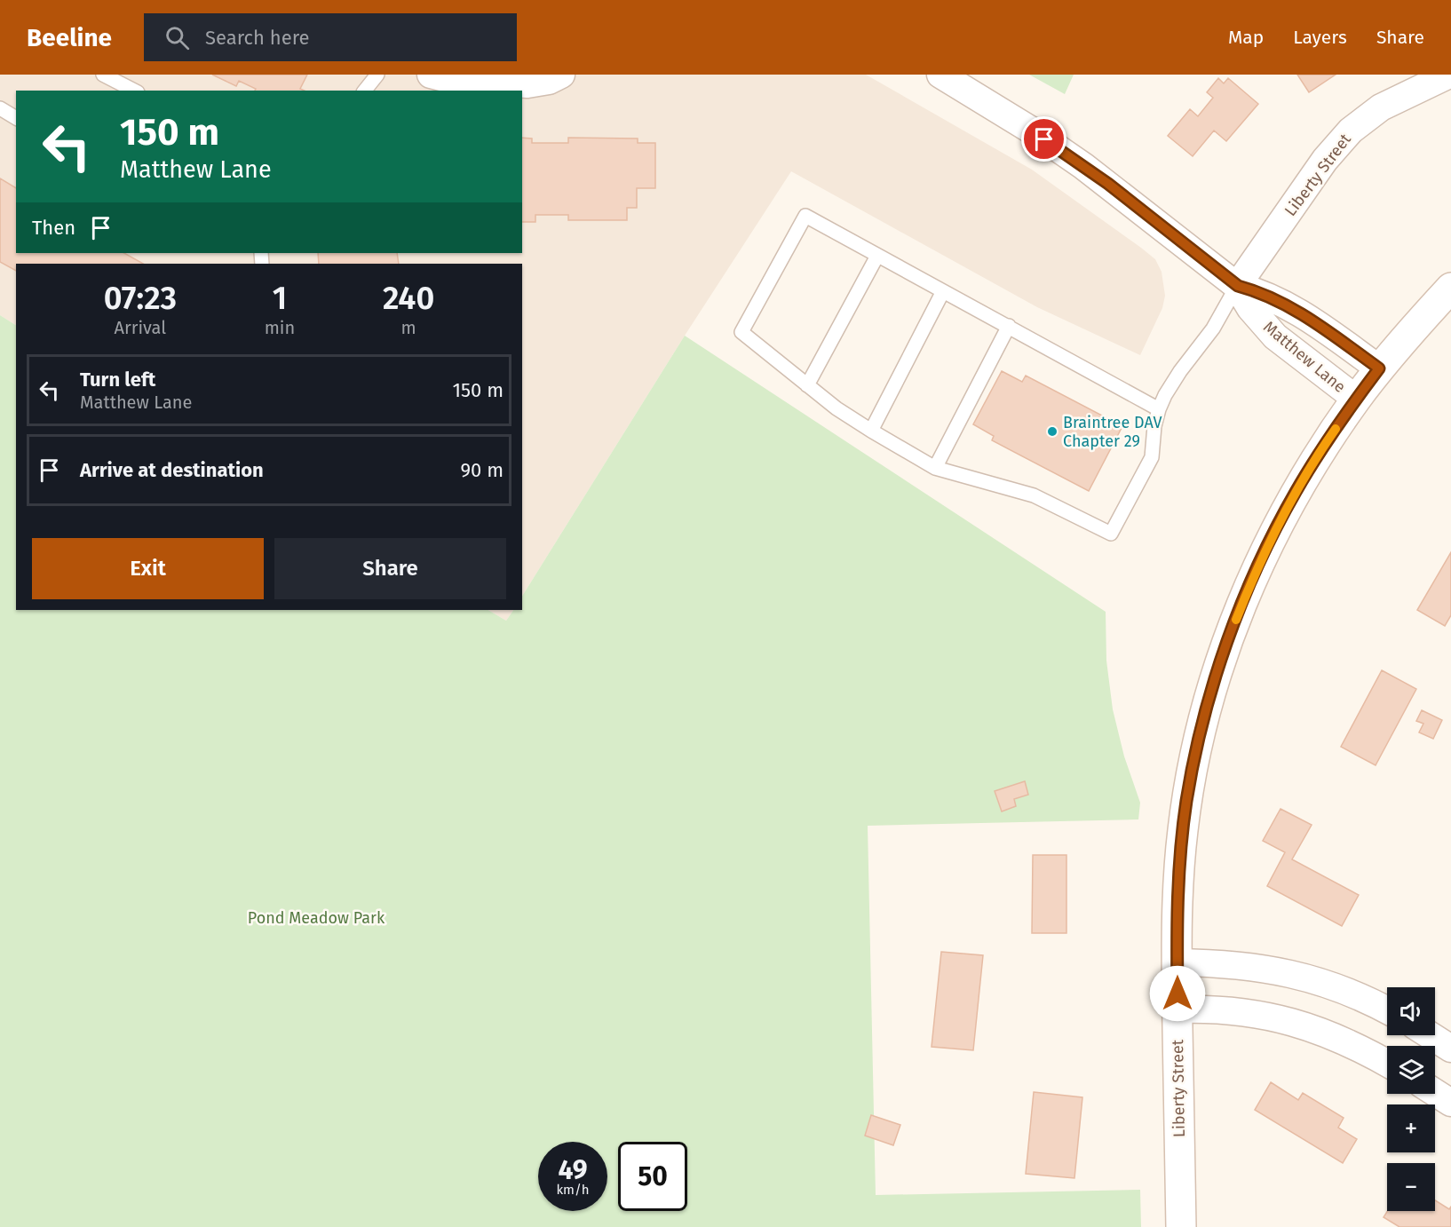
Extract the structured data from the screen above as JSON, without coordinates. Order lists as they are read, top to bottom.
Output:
{
  "streets": {
    "main road": ["Liberty Street"],
    "street": ["Matthew Lane"]
  },
  "crossings": [
    ["Liberty Street", "Matthew Lane"]
  ],
  "parks": ["Pond Meadow Park"],
  "places": ["Braintree DAV Chapter 29"],
  "page": {
    "header": "Beeline",
    "search": "Search here",
    "nav": ["Map", "Layers", "Share"],
    "turn": ["150 m", "Matthew Lane"],
    "then": "Then",
    "eta": [
      "07:23",
      "Arrival",
      "1",
      "min",
      "240",
      "m"
    ],
    "list": [
      {
        "name": "Turn left",
        "note": "Matthew Lane",
        "value": "150 m"
      },
      {
        "name": "Arrive at destination",
        "value": "90 m"
      }
    ],
    "buttons": ["Exit", "Share"],
    "map_buttons": ["+", "−"],
    "speed": "49 km/h",
    "limit": "50"
  }
}
